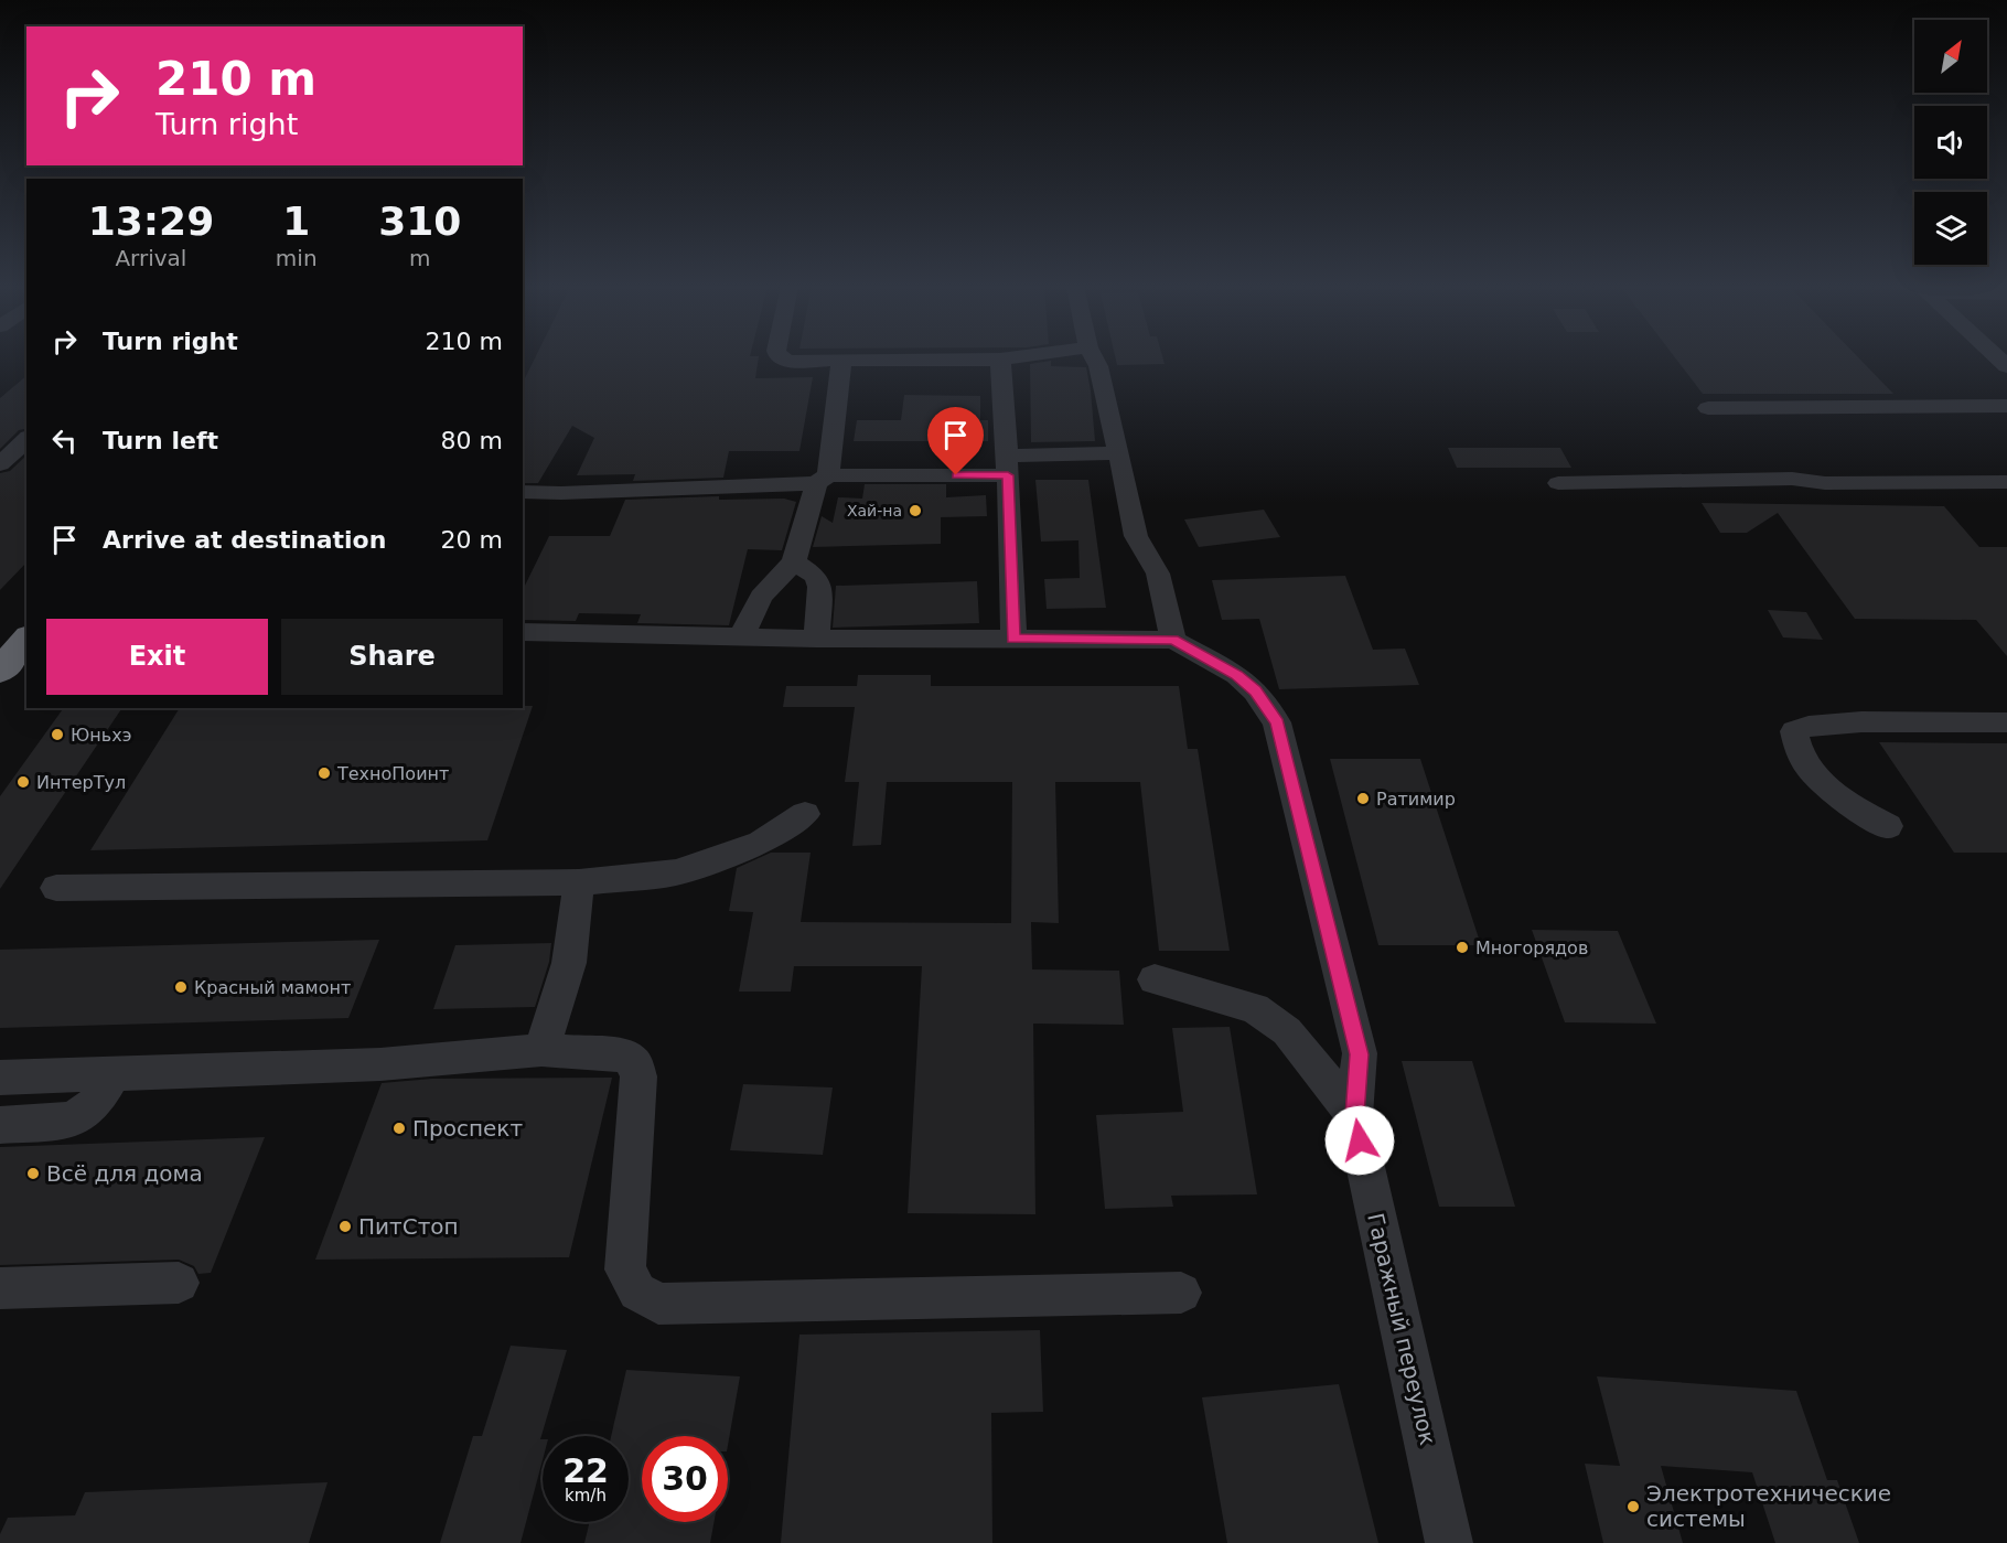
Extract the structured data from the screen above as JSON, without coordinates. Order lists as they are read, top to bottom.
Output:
{
  "streets": {
    "street": ["Гаражный переулок"]
  },
  "places": [
    "Хай-на",
    "Юньхэ",
    "ТехноПоинт",
    "ИнтерТул",
    "Ратимир",
    "Многорядов",
    "Красный мамонт",
    "Проспект",
    "Всё для дома",
    "ПитСтоп",
    "Электротехнические системы"
  ],
  "north": "top right",
  "page": {
    "turn": ["210 m", "Turn right"],
    "eta": [
      "13:29",
      "Arrival",
      "1",
      "min",
      "310",
      "m"
    ],
    "list": [
      {
        "name": "Turn right",
        "value": "210 m"
      },
      {
        "name": "Turn left",
        "value": "80 m"
      },
      {
        "name": "Arrive at destination",
        "value": "20 m"
      }
    ],
    "buttons": ["Exit", "Share"],
    "speed": "22 km/h",
    "limit": "30"
  }
}
